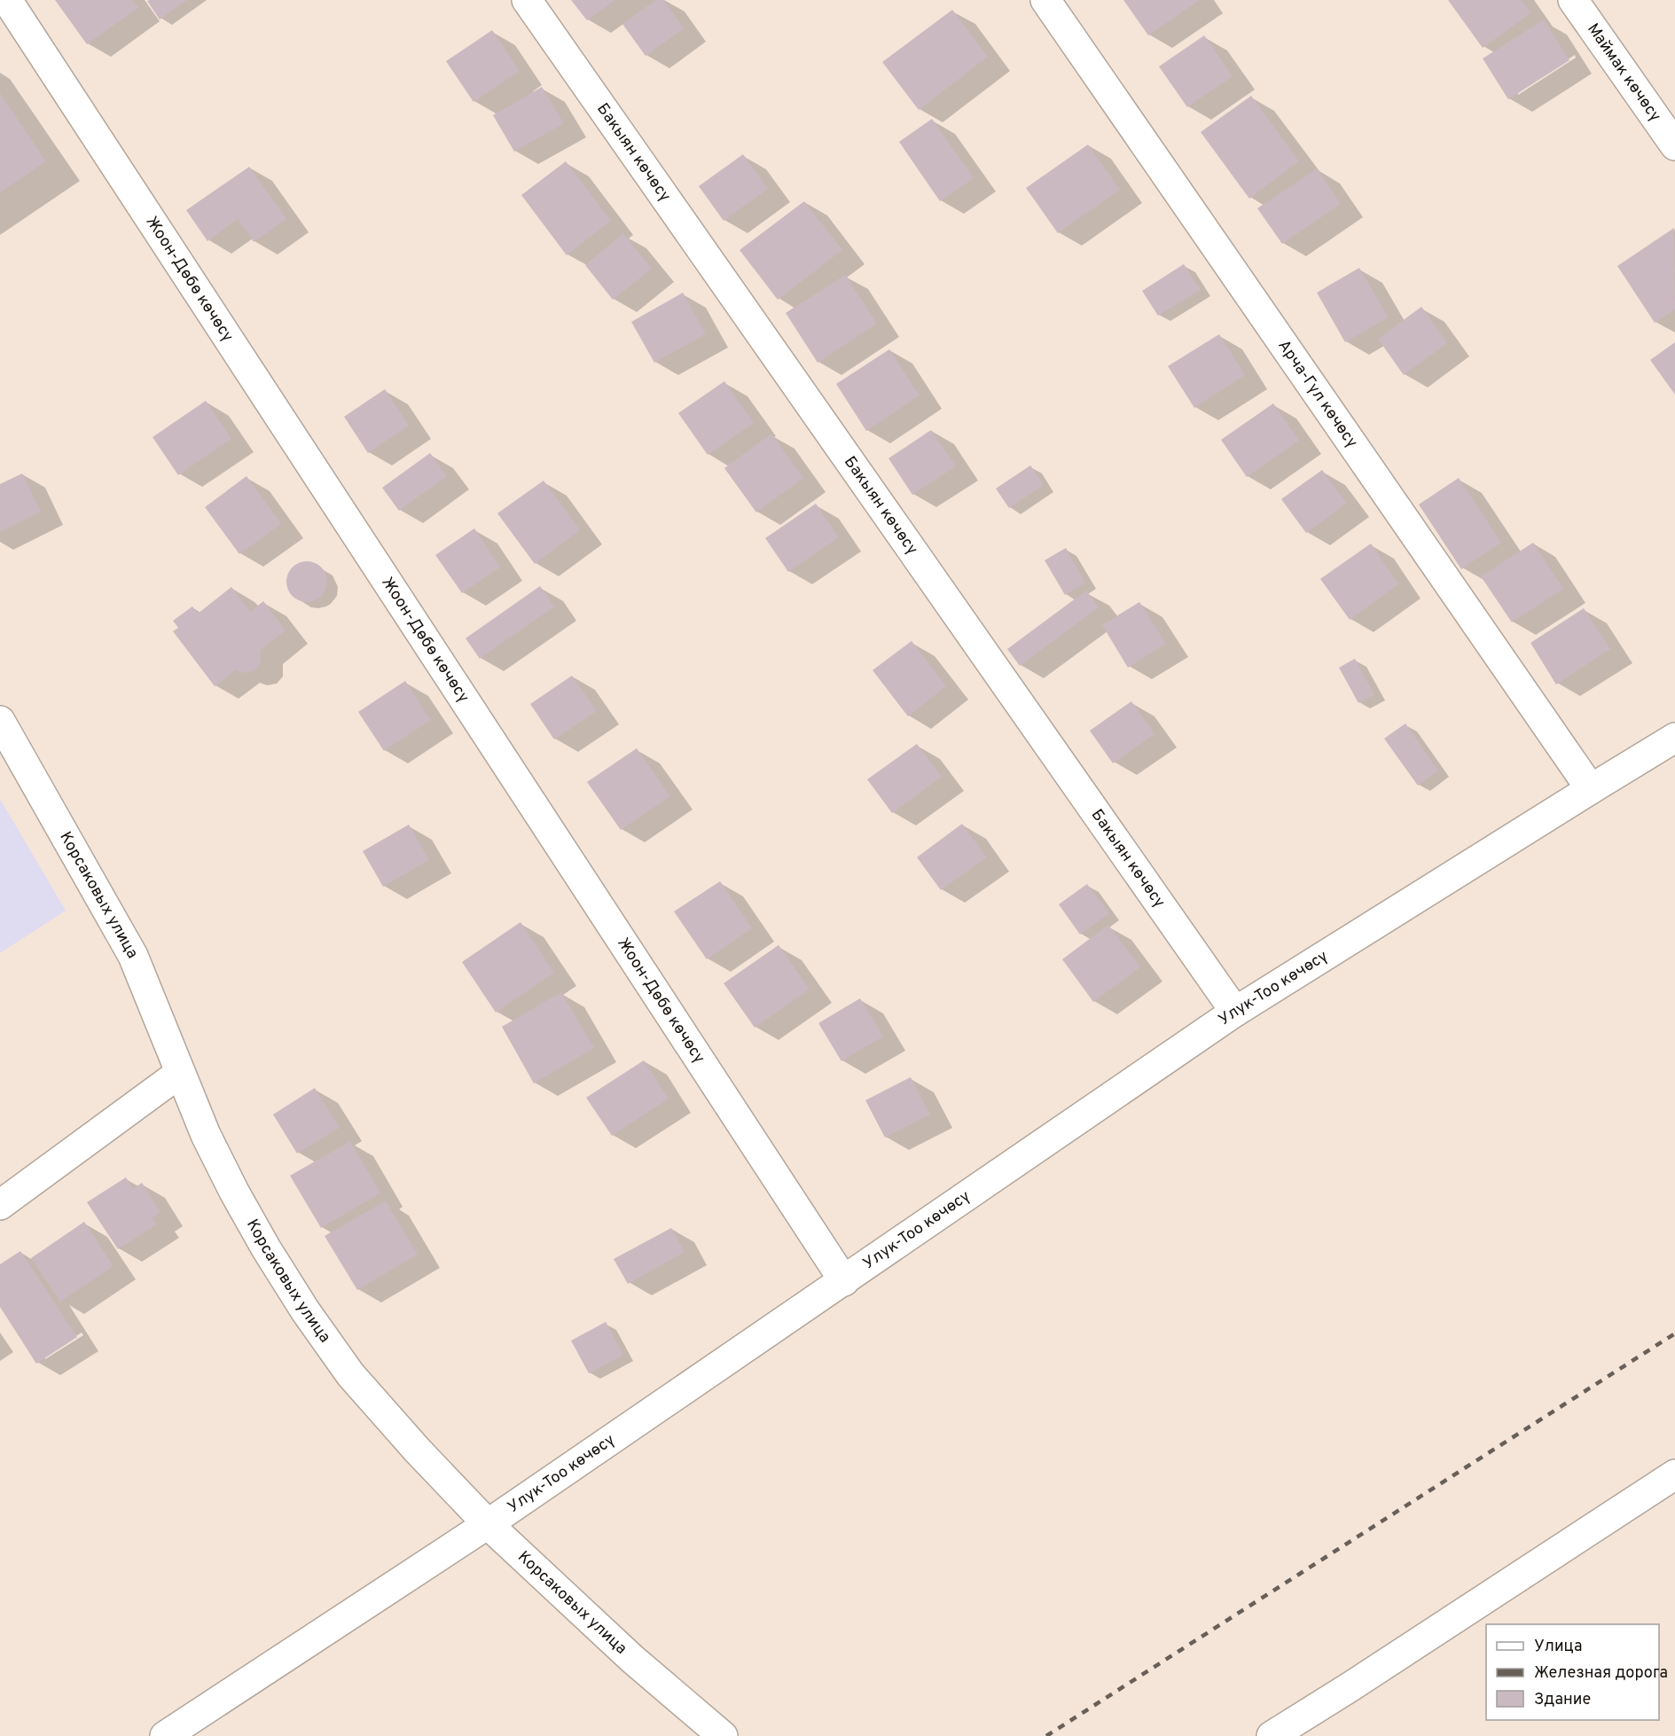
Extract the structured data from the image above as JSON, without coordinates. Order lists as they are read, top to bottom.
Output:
{
  "streets": {
    "street": [
      "Маймак көчөсү",
      "Бакыян көчөсү",
      "Жоон-Дөбө көчөсү",
      "Арча-Гүл көчөсү",
      "Корсаковых улица",
      "Улук-Тоо көчөсү"
    ]
  },
  "crossings": [
    ["Бакыян көчөсү", "Улук-Тоо көчөсү"],
    ["Жоон-Дөбө көчөсү", "Улук-Тоо көчөсү"],
    ["Арча-Гүл көчөсү", "Улук-Тоо көчөсү"],
    ["Корсаковых улица", "Улук-Тоо көчөсү"]
  ],
  "legend": ["Улица", "Железная дорога", "Здание"]
}
